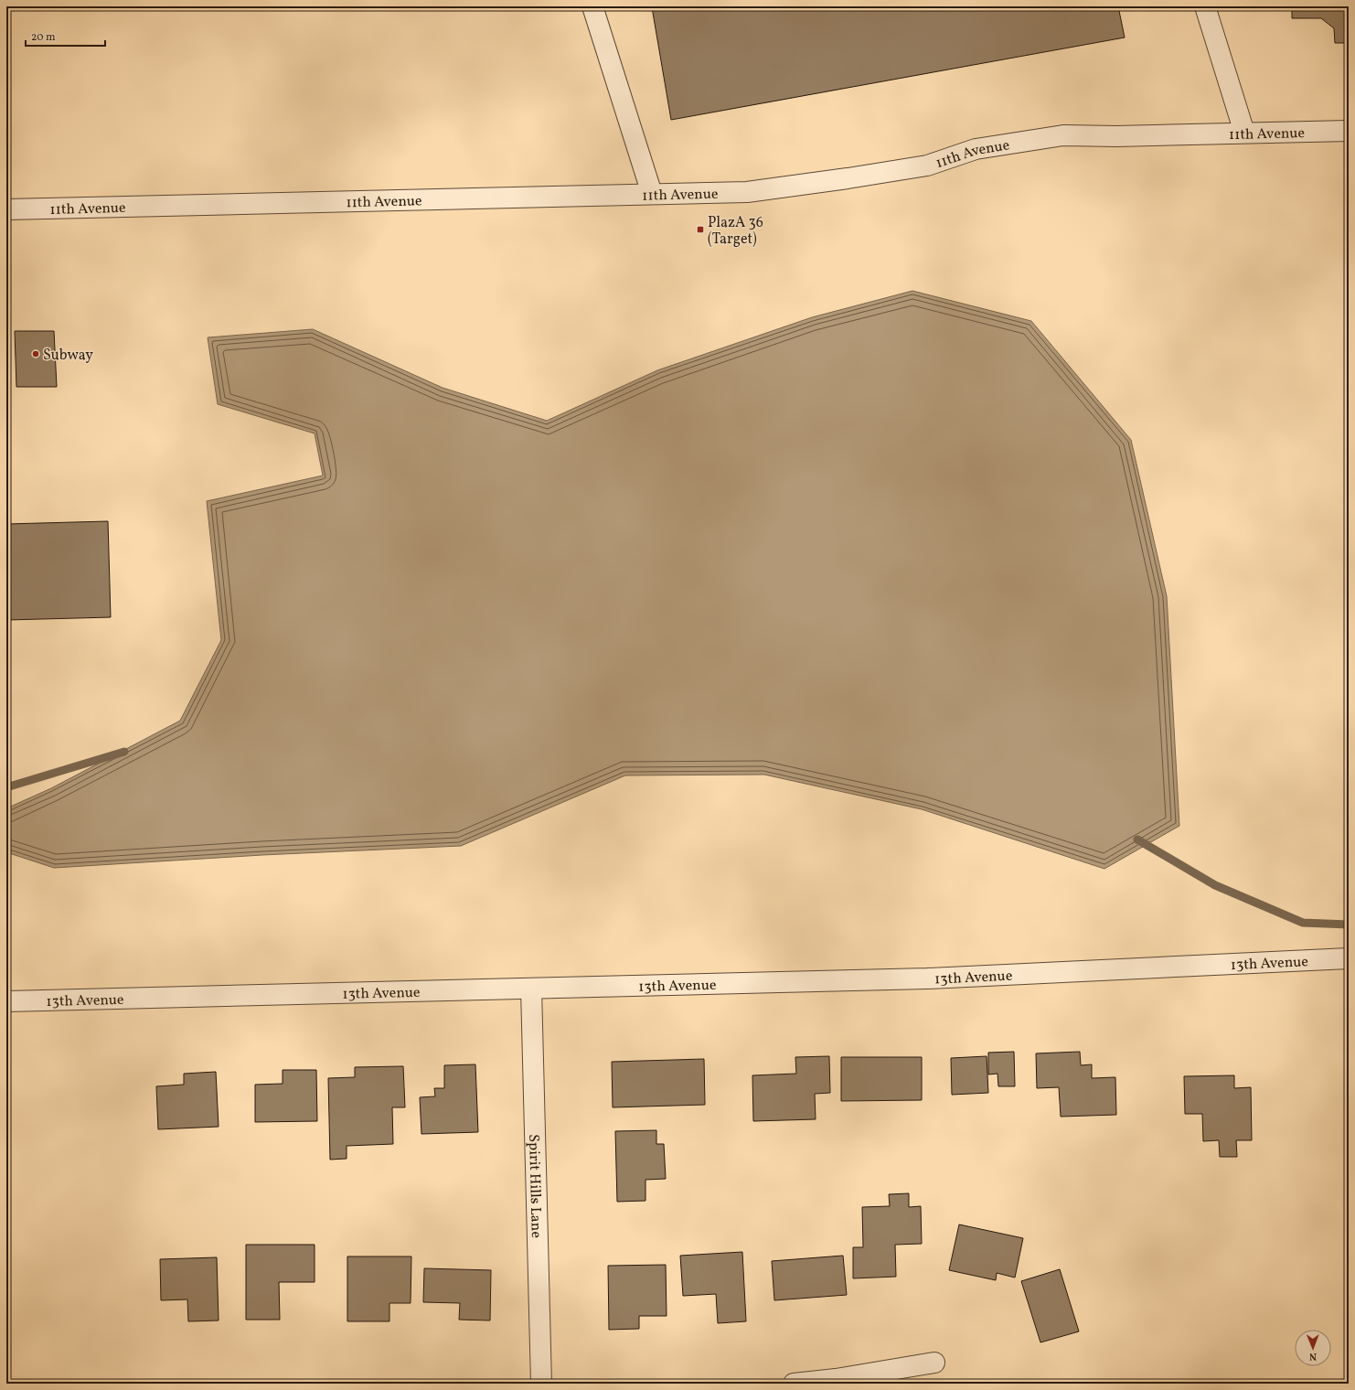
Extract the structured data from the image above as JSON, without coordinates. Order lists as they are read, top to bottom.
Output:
{
  "streets": {
    "street": ["11th Avenue", "13th Avenue", "Spirit Hills Lane"]
  },
  "crossings": [
    ["13th Avenue", "Spirit Hills Lane"]
  ],
  "places": {
    "transit": ["PlazA 36 (Target)"],
    "other": ["Subway"]
  },
  "scale_bar": "20 m",
  "north": "bottom"
}
